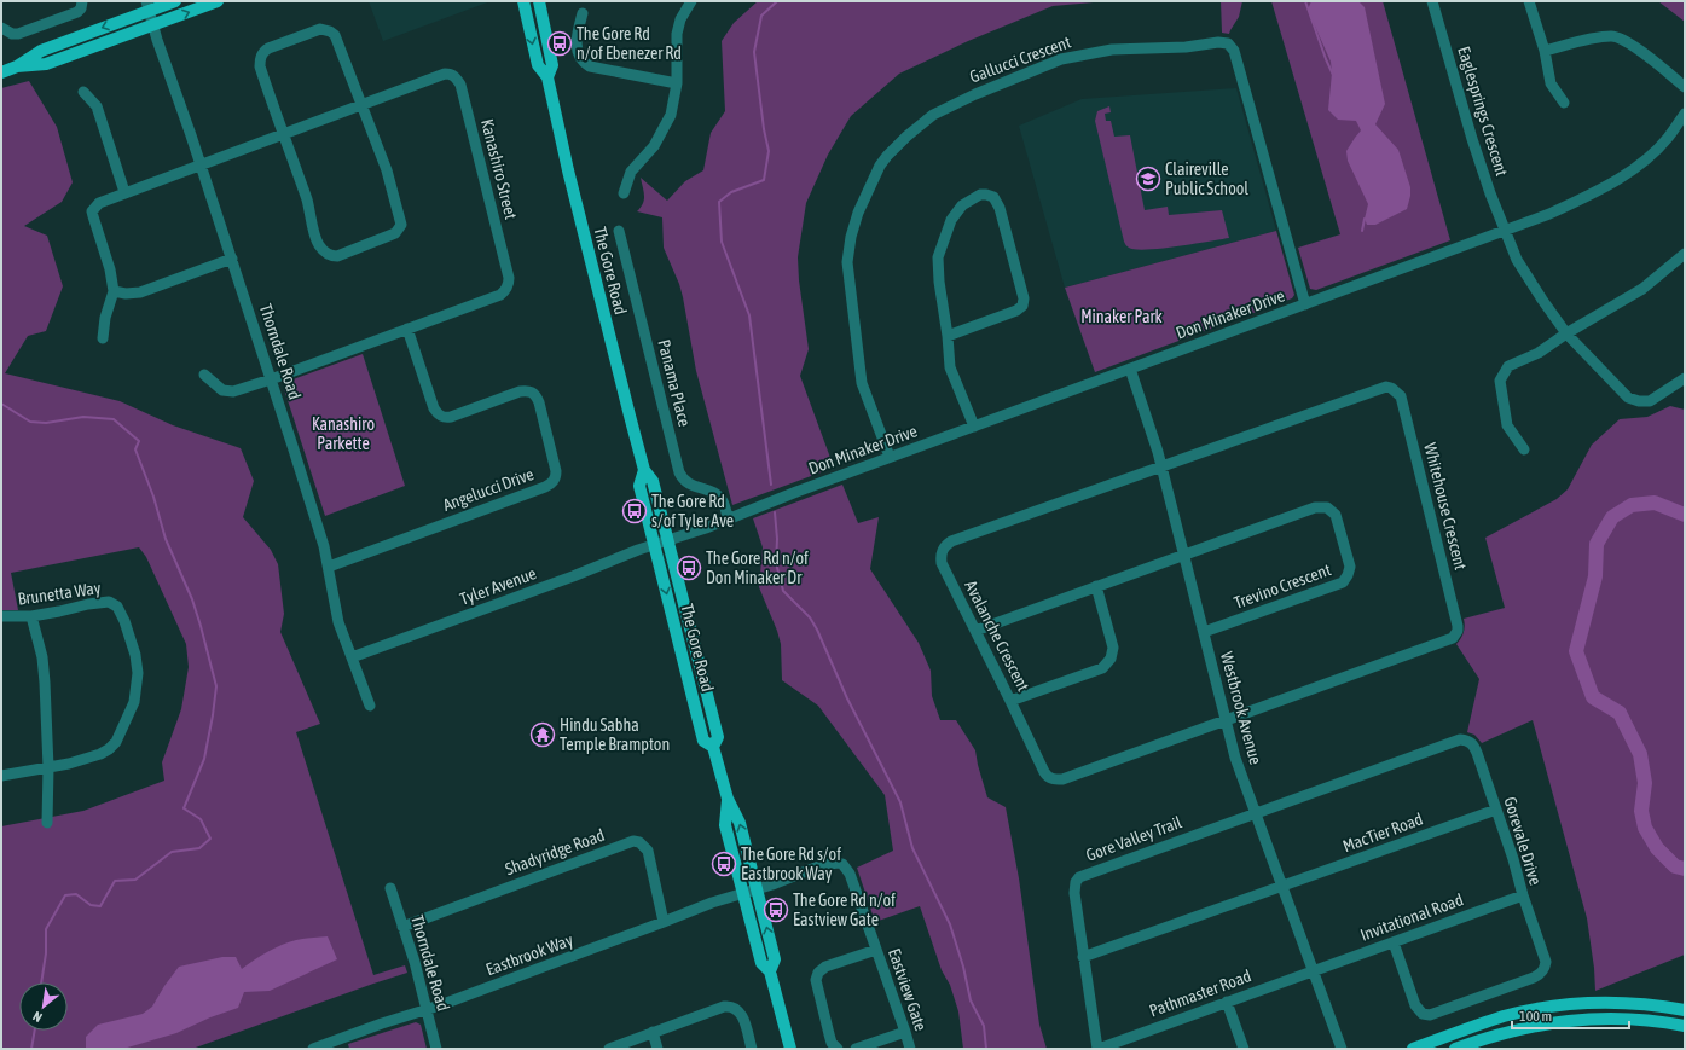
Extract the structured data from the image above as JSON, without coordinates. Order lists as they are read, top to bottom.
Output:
{
  "streets": {
    "main road": ["The Gore Road"],
    "street": [
      "Gallucci Crescent",
      "Eaglesprings Crescent",
      "Kanashiro Street",
      "Don Minaker Drive",
      "Thorndale Road",
      "Panama Place",
      "Angelucci Drive",
      "Whitehouse Crescent",
      "Tyler Avenue",
      "Trevino Crescent",
      "Brunetta Way",
      "Avalanche Crescent",
      "Westbrook Avenue",
      "MacTier Road",
      "Gore Valley Trail",
      "Gorevale Drive",
      "Shadyridge Road",
      "Invitational Road",
      "Eastbrook Way",
      "Eastview Gate",
      "Pathmaster Road"
    ]
  },
  "crossings": [
    ["Gallucci Crescent", "Don Minaker Drive"],
    ["Eaglesprings Crescent", "Don Minaker Drive"],
    ["Kanashiro Street", "Thorndale Road"],
    ["Kanashiro Street", "Angelucci Drive"],
    ["The Gore Road", "Don Minaker Drive"],
    ["The Gore Road", "Tyler Avenue"],
    ["The Gore Road", "Eastbrook Way"],
    ["The Gore Road", "Eastview Gate"],
    ["Don Minaker Drive", "Panama Place"],
    ["Don Minaker Drive", "Tyler Avenue"],
    ["Don Minaker Drive", "Westbrook Avenue"],
    ["Thorndale Road", "Angelucci Drive"],
    ["Thorndale Road", "Tyler Avenue"],
    ["Thorndale Road", "Shadyridge Road"],
    ["Thorndale Road", "Eastbrook Way"],
    ["Whitehouse Crescent", "Avalanche Crescent"],
    ["Whitehouse Crescent", "Westbrook Avenue"],
    ["Trevino Crescent", "Avalanche Crescent"],
    ["Trevino Crescent", "Westbrook Avenue"],
    ["Avalanche Crescent", "Westbrook Avenue"],
    ["Westbrook Avenue", "MacTier Road"],
    ["Westbrook Avenue", "Gore Valley Trail"],
    ["Westbrook Avenue", "Gorevale Drive"],
    ["Westbrook Avenue", "Invitational Road"],
    ["Westbrook Avenue", "Pathmaster Road"],
    ["MacTier Road", "Gore Valley Trail"],
    ["MacTier Road", "Gorevale Drive"],
    ["Gore Valley Trail", "Gorevale Drive"],
    ["Gore Valley Trail", "Pathmaster Road"],
    ["Gorevale Drive", "Invitational Road"],
    ["Shadyridge Road", "Eastbrook Way"],
    ["Invitational Road", "Pathmaster Road"],
    ["Eastbrook Way", "Eastview Gate"]
  ],
  "parks": ["Minaker Park", "Kanashiro Parkette"],
  "places": {
    "bus stop": [
      "The Gore Rd n/of Ebenezer Rd",
      "The Gore Rd s/of Tyler Ave",
      "The Gore Rd n/of Don Minaker Dr",
      "The Gore Rd s/of Eastbrook Way",
      "The Gore Rd n/of Eastview Gate"
    ],
    "school or university": ["Claireville Public School"],
    "temple": ["Hindu Sabha Temple Brampton"]
  },
  "scale_bar": "100 m",
  "north": "bottom left"
}
